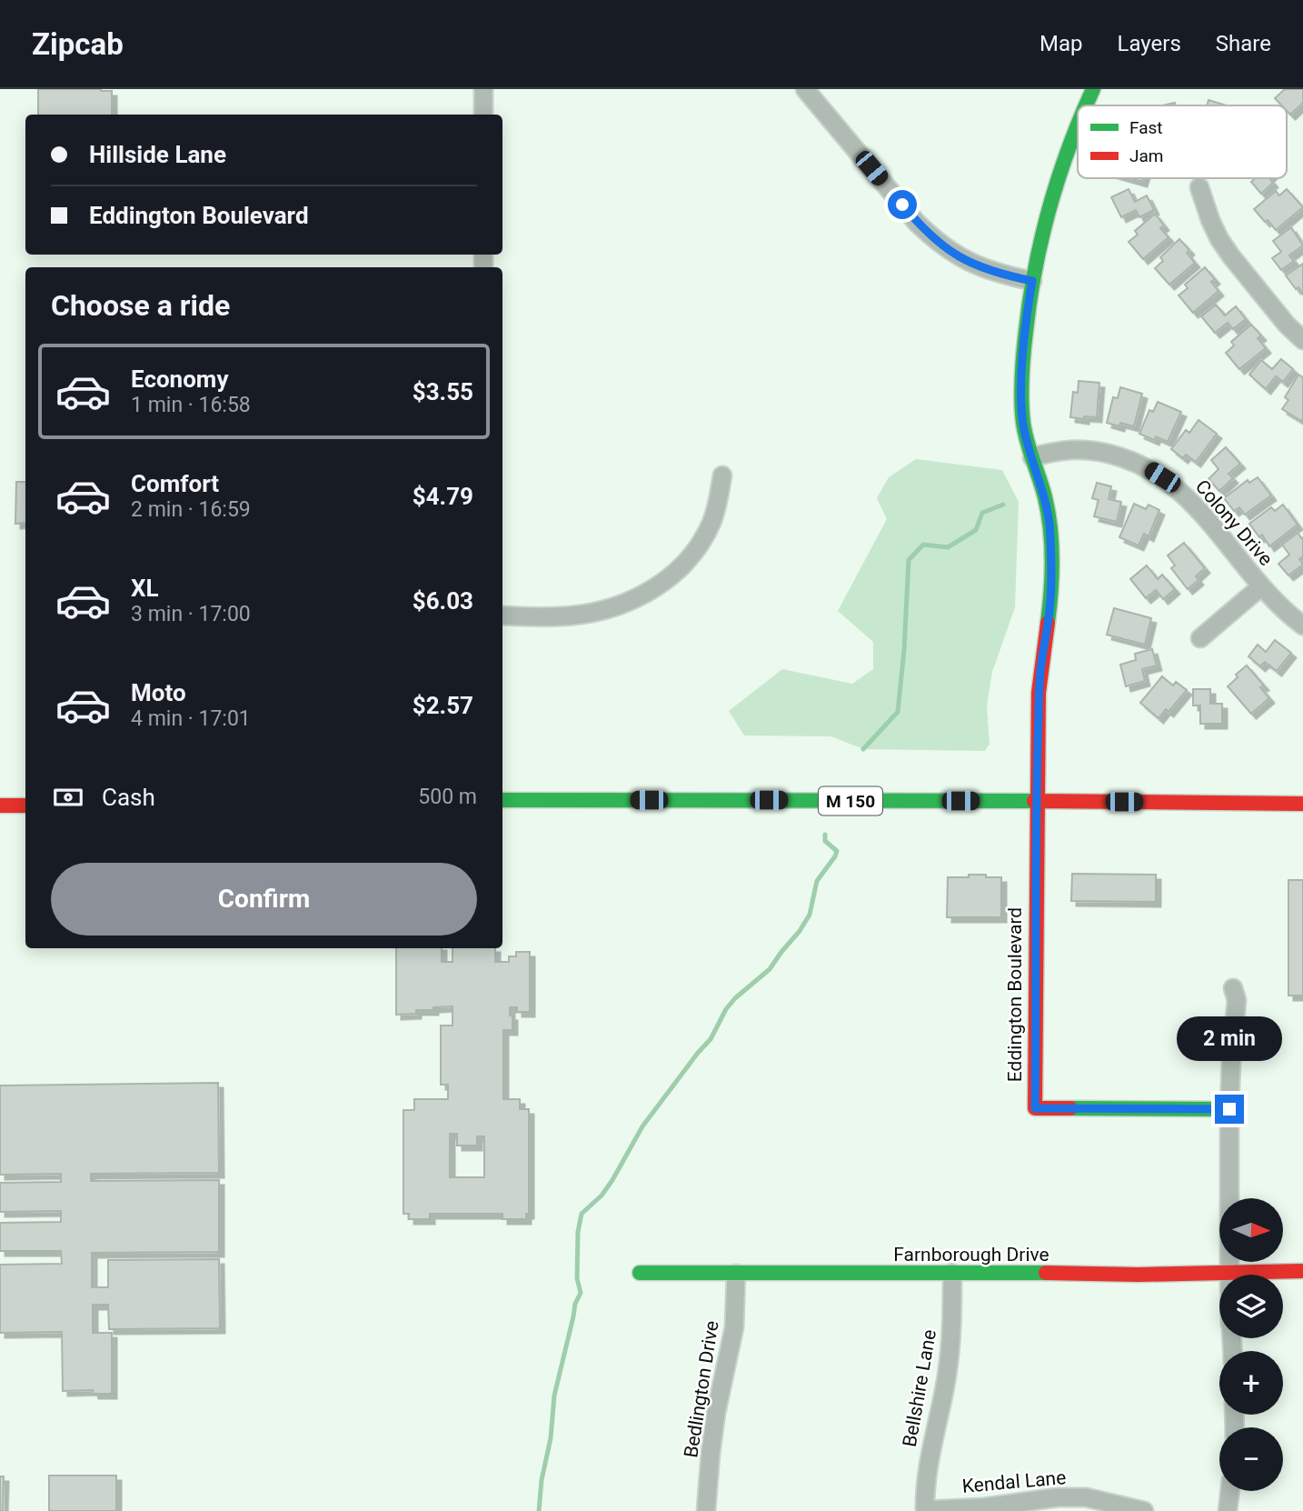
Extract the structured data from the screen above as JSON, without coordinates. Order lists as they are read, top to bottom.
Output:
{
  "streets": {
    "street": [
      "Colony Drive",
      "M 150",
      "Eddington Boulevard",
      "Farnborough Drive",
      "Bellshire Lane",
      "Bedlington Drive",
      "Kendal Lane"
    ]
  },
  "crossings": [
    ["M 150", "Eddington Boulevard"],
    ["Farnborough Drive", "Bellshire Lane"],
    ["Farnborough Drive", "Bedlington Drive"],
    ["Bellshire Lane", "Kendal Lane"]
  ],
  "legend": ["Fast", "Jam"],
  "north": "right",
  "page": {
    "header": "Zipcab",
    "nav": ["Map", "Layers", "Share"],
    "banner": ["Hillside Lane", "Eddington Boulevard"],
    "heading": "Choose a ride",
    "list": [
      {
        "name": "Economy",
        "note": "1 min · 16:58",
        "value": "$3.55"
      },
      {
        "name": "Comfort",
        "note": "2 min · 16:59",
        "value": "$4.79"
      },
      {
        "name": "XL",
        "note": "3 min · 17:00",
        "value": "$6.03"
      },
      {
        "name": "Moto",
        "note": "4 min · 17:01",
        "value": "$2.57"
      }
    ],
    "pay": ["Cash", "500 m"],
    "buttons": "Confirm",
    "bubble": "2 min",
    "map_buttons": ["+", "−"]
  }
}
